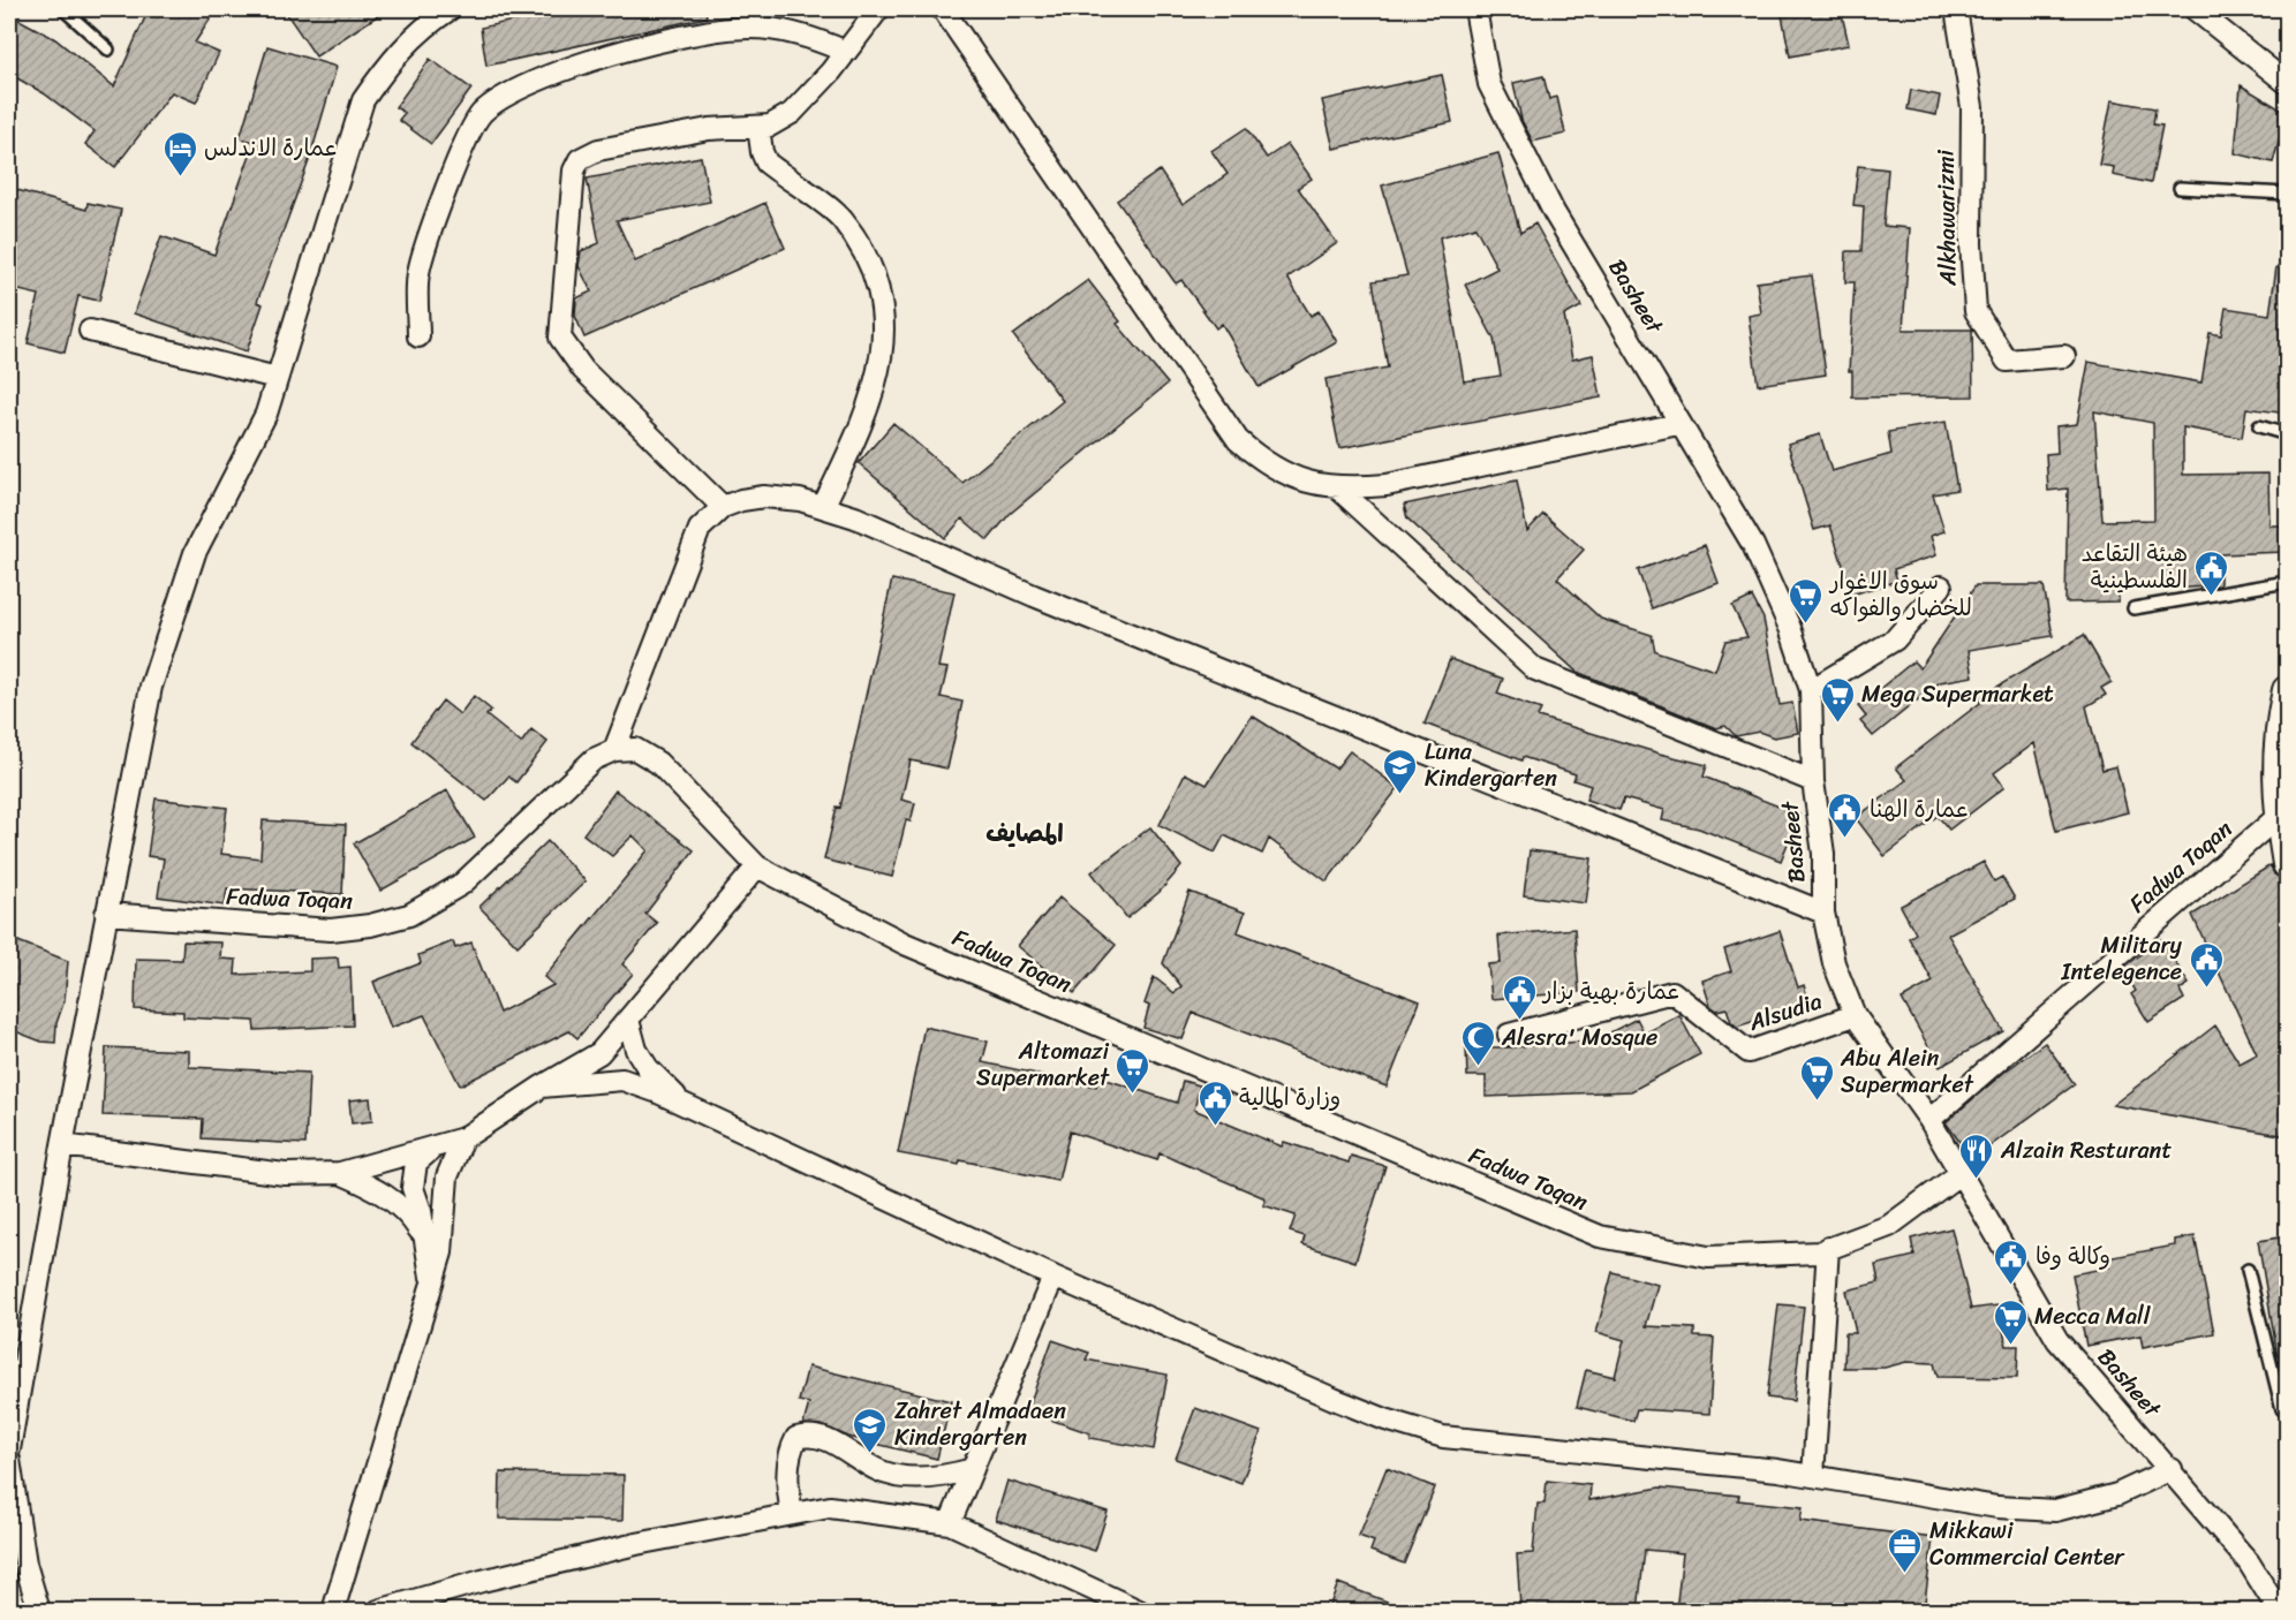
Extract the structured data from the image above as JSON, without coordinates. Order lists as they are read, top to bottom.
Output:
{
  "streets": {
    "street": [
      "Alkhawarizmi",
      "Basheet",
      "Fadwa Toqan",
      "Alsudia"
    ]
  },
  "crossings": [
    ["Basheet", "Fadwa Toqan"],
    ["Basheet", "Alsudia"]
  ],
  "districts": ["المصايف"],
  "places": {
    "hotel": ["عمارة الاندلس"],
    "public building": [
      "هيئة التقاعد الفلسطينية",
      "عمارة الهنا",
      "Military Intelegence",
      "عمارة بهية بزار",
      "وزارة المالية",
      "وكالة وفا"
    ],
    "supermarket": [
      "سوق الاغوار للخضار والفواكه",
      "Mega Supermarket",
      "Altomazi Supermarket",
      "Abu Alein Supermarket",
      "Mecca Mall"
    ],
    "school or university": ["Luna Kindergarten", "Zahret Almadaen Kindergarten"],
    "mosque": ["Alesra' Mosque"],
    "restaurant": ["Alzain Resturant"],
    "office": ["Mikkawi Commercial Center"]
  }
}
